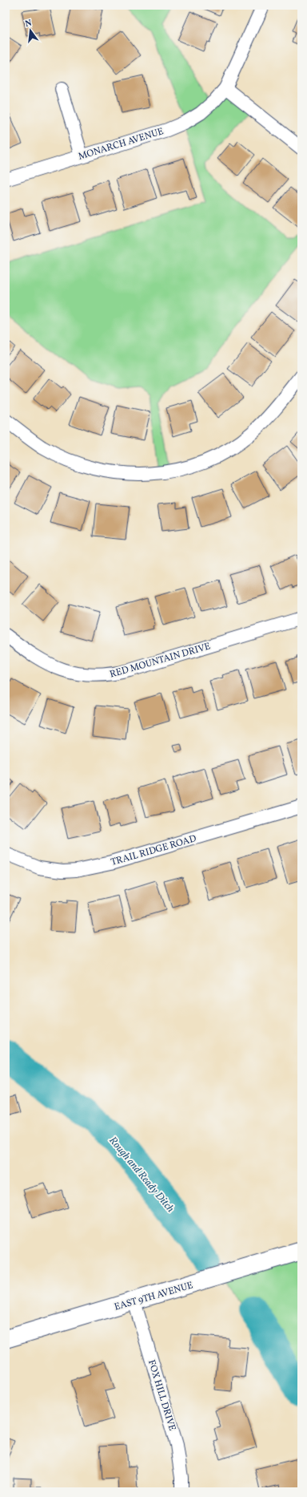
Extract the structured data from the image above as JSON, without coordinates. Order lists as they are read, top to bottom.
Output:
{
  "streets": {
    "main road": ["EAST 9TH AVENUE"],
    "street": [
      "MONARCH AVENUE",
      "RED MOUNTAIN DRIVE",
      "TRAIL RIDGE ROAD",
      "FOX HILL DRIVE"
    ]
  },
  "crossings": [
    ["EAST 9TH AVENUE", "FOX HILL DRIVE"]
  ],
  "water": ["Rough and Ready Ditch"],
  "north": "top"
}
